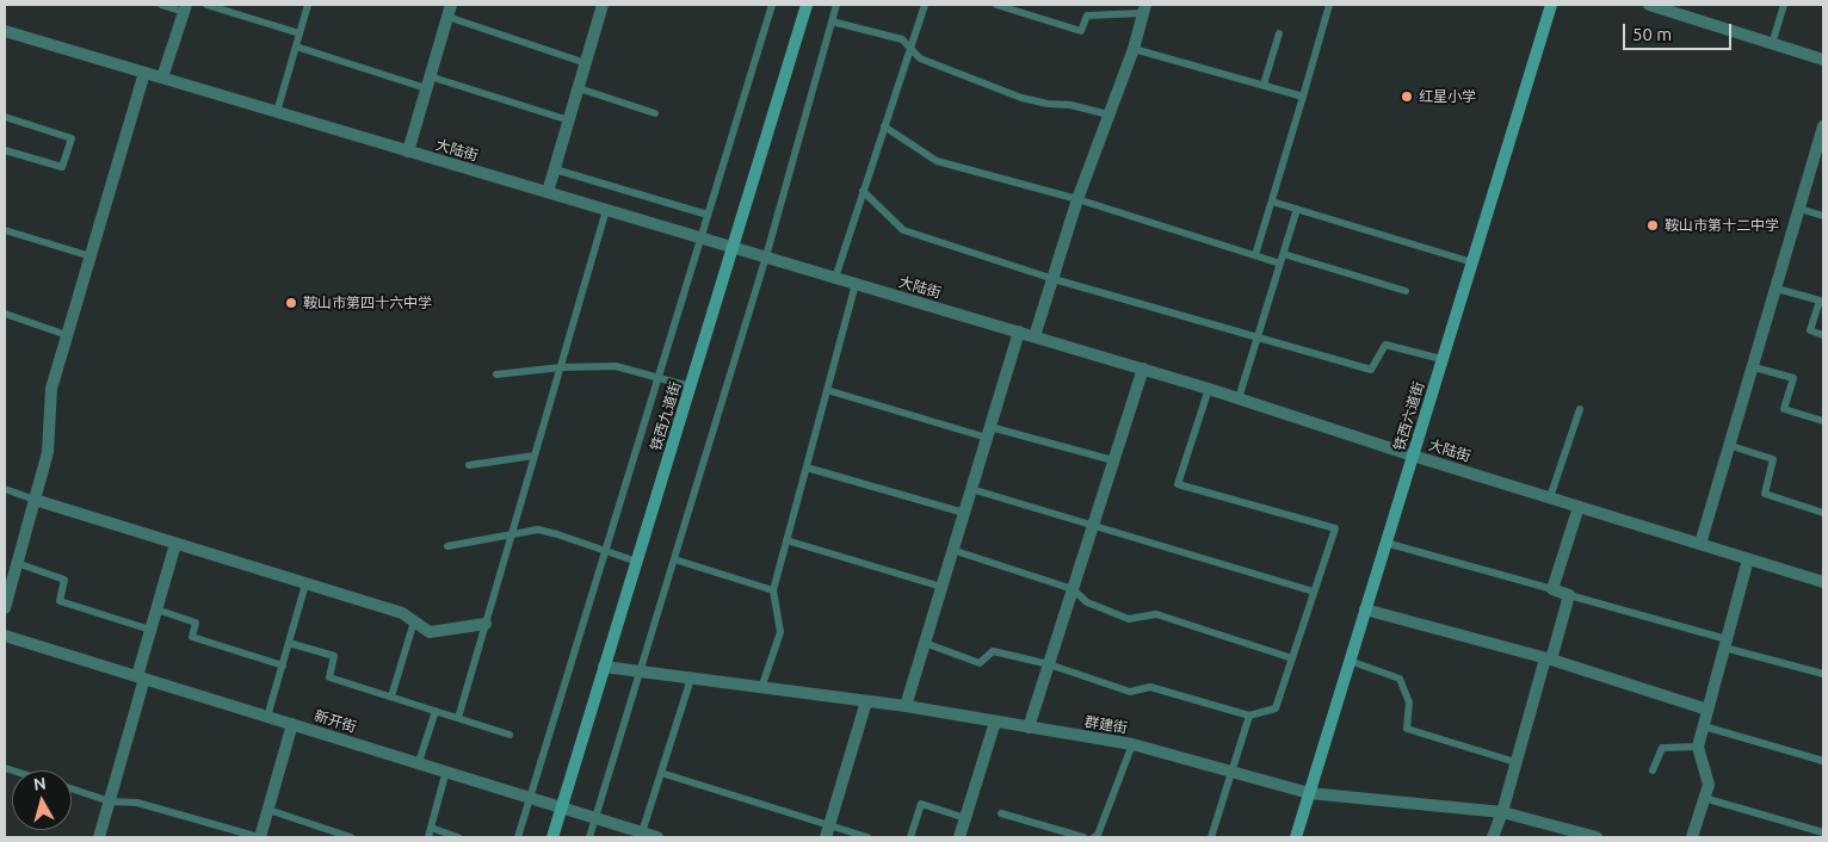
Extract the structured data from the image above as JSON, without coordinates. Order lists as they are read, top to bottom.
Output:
{
  "streets": {
    "main road": ["铁西九道街", "铁西六道街"],
    "street": ["大陆街", "新开街", "群建街"]
  },
  "crossings": [
    ["大陆街", "铁西九道街"],
    ["大陆街", "铁西六道街"],
    ["铁西九道街", "新开街"],
    ["铁西九道街", "群建街"],
    ["铁西六道街", "群建街"]
  ],
  "places": ["红星小学", "鞍山市第十二中学", "鞍山市第四十六中学"],
  "scale_bar": "50 m",
  "north": "top"
}
